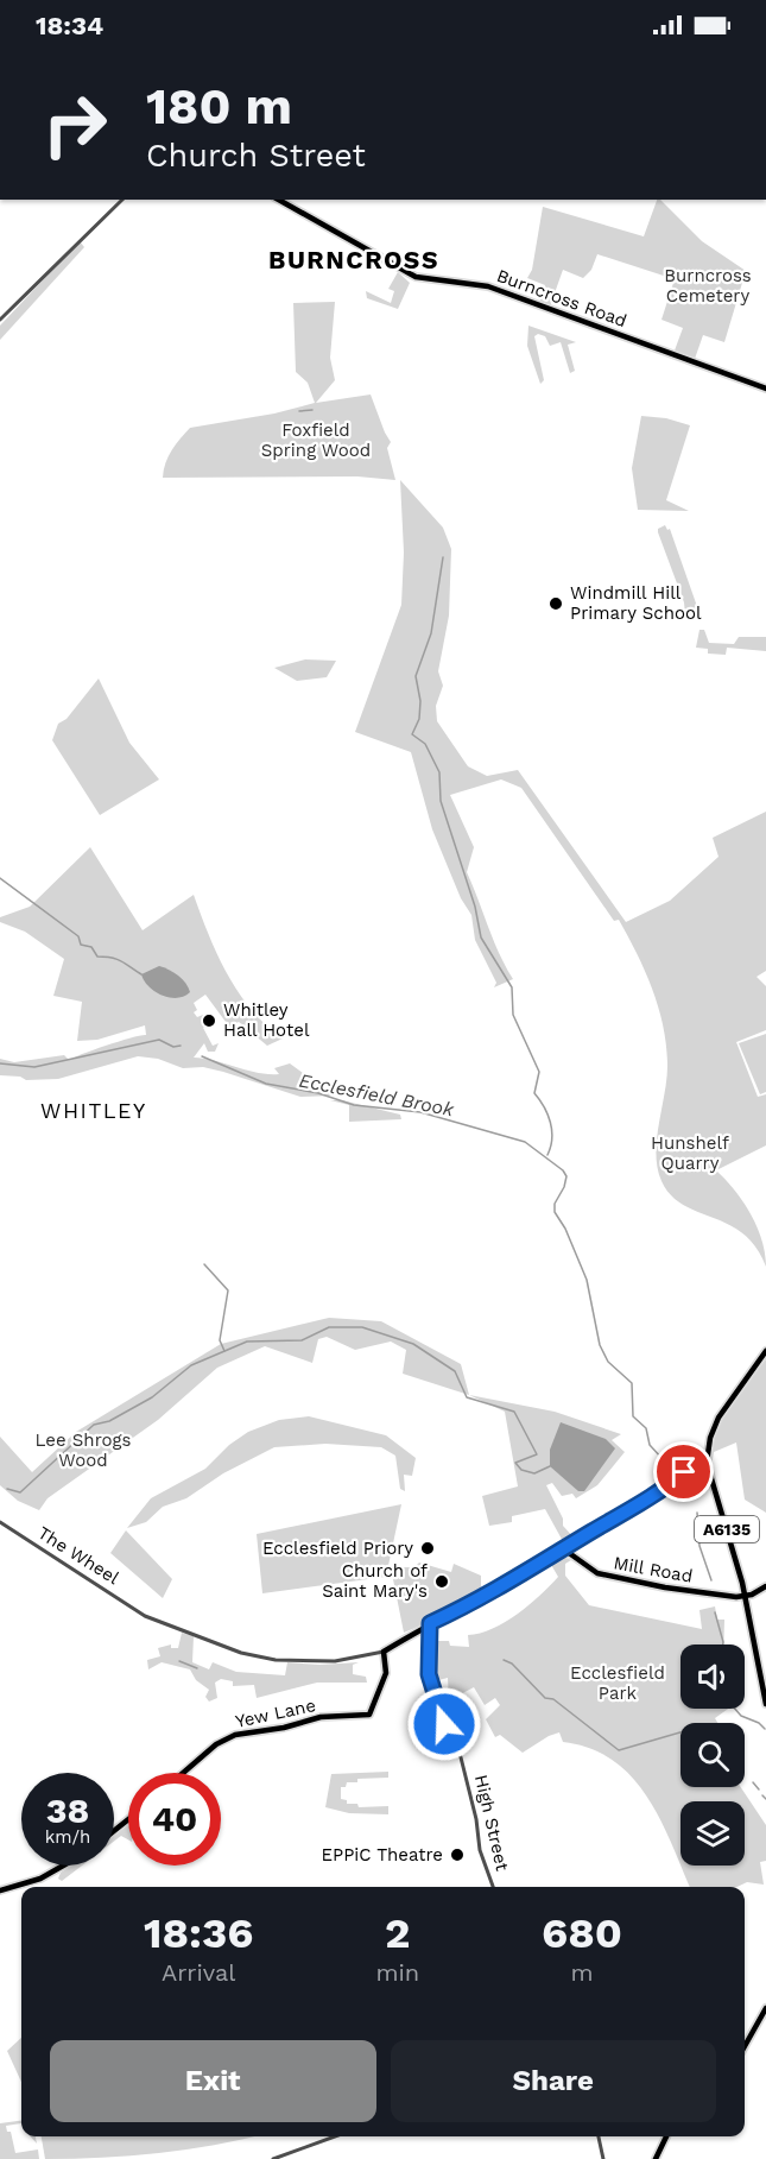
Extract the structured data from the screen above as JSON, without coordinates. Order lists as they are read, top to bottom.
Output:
{
  "streets": {
    "main road": [
      "Burncross Road",
      "A6135",
      "Mill Road",
      "Yew Lane"
    ],
    "street": ["The Wheel", "High Street"]
  },
  "crossings": [
    ["A6135", "Mill Road"],
    ["The Wheel", "Yew Lane"]
  ],
  "districts": ["BURNCROSS", "WHITLEY"],
  "water": ["Ecclesfield Brook"],
  "parks": [
    "Burncross Cemetery",
    "Foxfield Spring Wood",
    "Hunshelf Quarry",
    "Lee Shrogs Wood",
    "Ecclesfield Park"
  ],
  "places": [
    "Windmill Hill Primary School",
    "Whitley Hall Hotel",
    "Ecclesfield Priory",
    "Church of Saint Mary's",
    "EPPiC Theatre"
  ],
  "page": {
    "status": "18:34",
    "turn": ["180 m", "Church Street"],
    "speed": "38 km/h",
    "limit": "40",
    "eta": [
      "18:36",
      "Arrival",
      "2",
      "min",
      "680",
      "m"
    ],
    "buttons": ["Exit", "Share"]
  }
}
